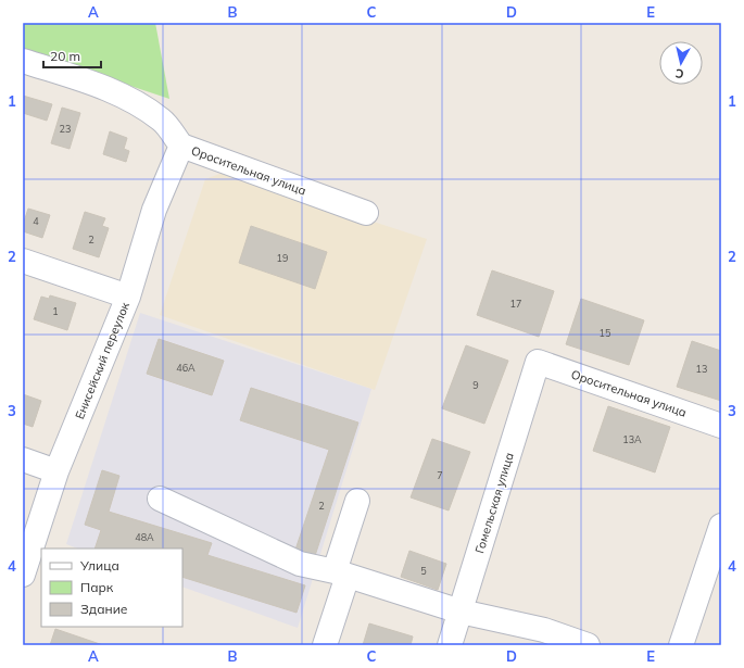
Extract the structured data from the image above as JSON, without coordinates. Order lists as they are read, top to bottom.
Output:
{
  "streets": {
    "street": ["Оросительная улица", "Енисейский переулок", "Гомельская улица"]
  },
  "crossings": [
    ["Оросительная улица", "Енисейский переулок"],
    ["Оросительная улица", "Гомельская улица"]
  ],
  "house_numbers": [
    "23",
    "4",
    "2",
    "19",
    "17",
    "1",
    "15",
    "46А",
    "13",
    "9",
    "13А",
    "7",
    "2",
    "48А",
    "5"
  ],
  "legend": ["Улица", "Парк", "Здание"],
  "scale_bar": "20 m",
  "north": "bottom",
  "grid": {
    "columns": [
      "A",
      "B",
      "C",
      "D",
      "E"
    ],
    "rows": [
      "1",
      "2",
      "3",
      "4"
    ]
  }
}
